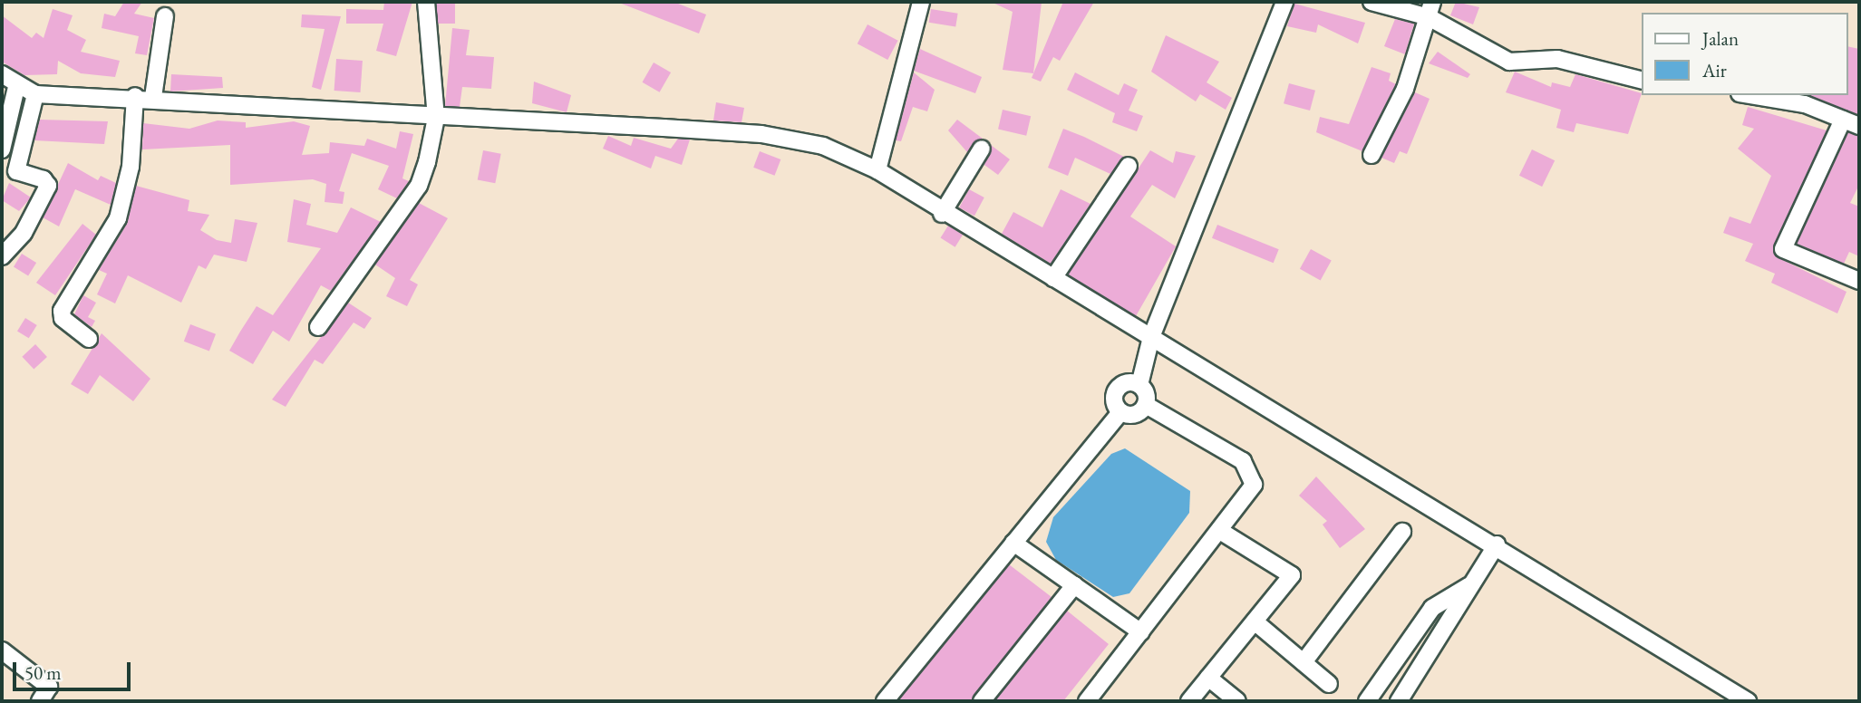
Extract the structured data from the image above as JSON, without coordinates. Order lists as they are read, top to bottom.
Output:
{
  "legend": ["Jalan", "Air"],
  "scale_bar": "50 m"
}
